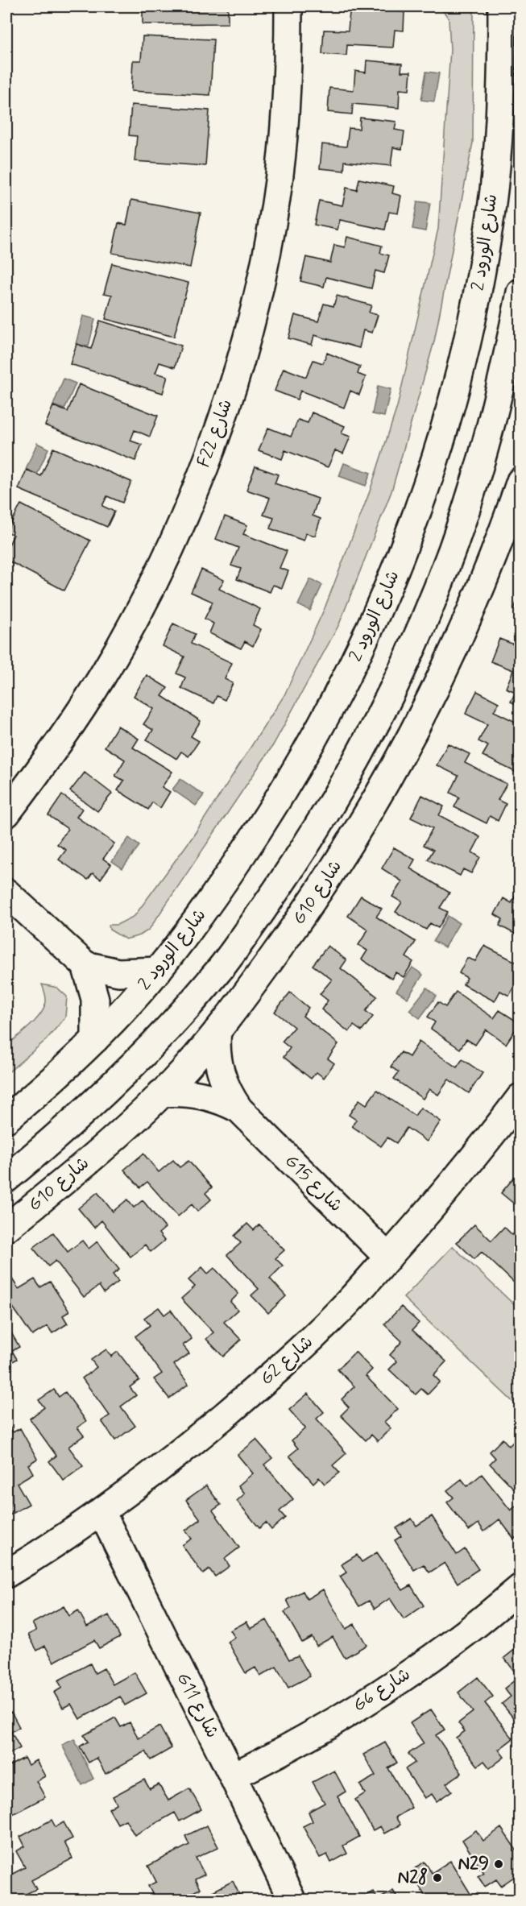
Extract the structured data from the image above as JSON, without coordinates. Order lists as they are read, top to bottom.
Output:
{
  "streets": {
    "street": [
      "شارع الورود 2",
      "F22 شارع",
      "G10 شارع",
      "G15 شارع",
      "G2 شارع",
      "G6 شارع",
      "G11 شارع"
    ]
  },
  "crossings": [
    ["G10 شارع", "G15 شارع"],
    ["G15 شارع", "G2 شارع"],
    ["G2 شارع", "G11 شارع"],
    ["G6 شارع", "G11 شارع"]
  ],
  "places": ["N29", "N28"]
}
